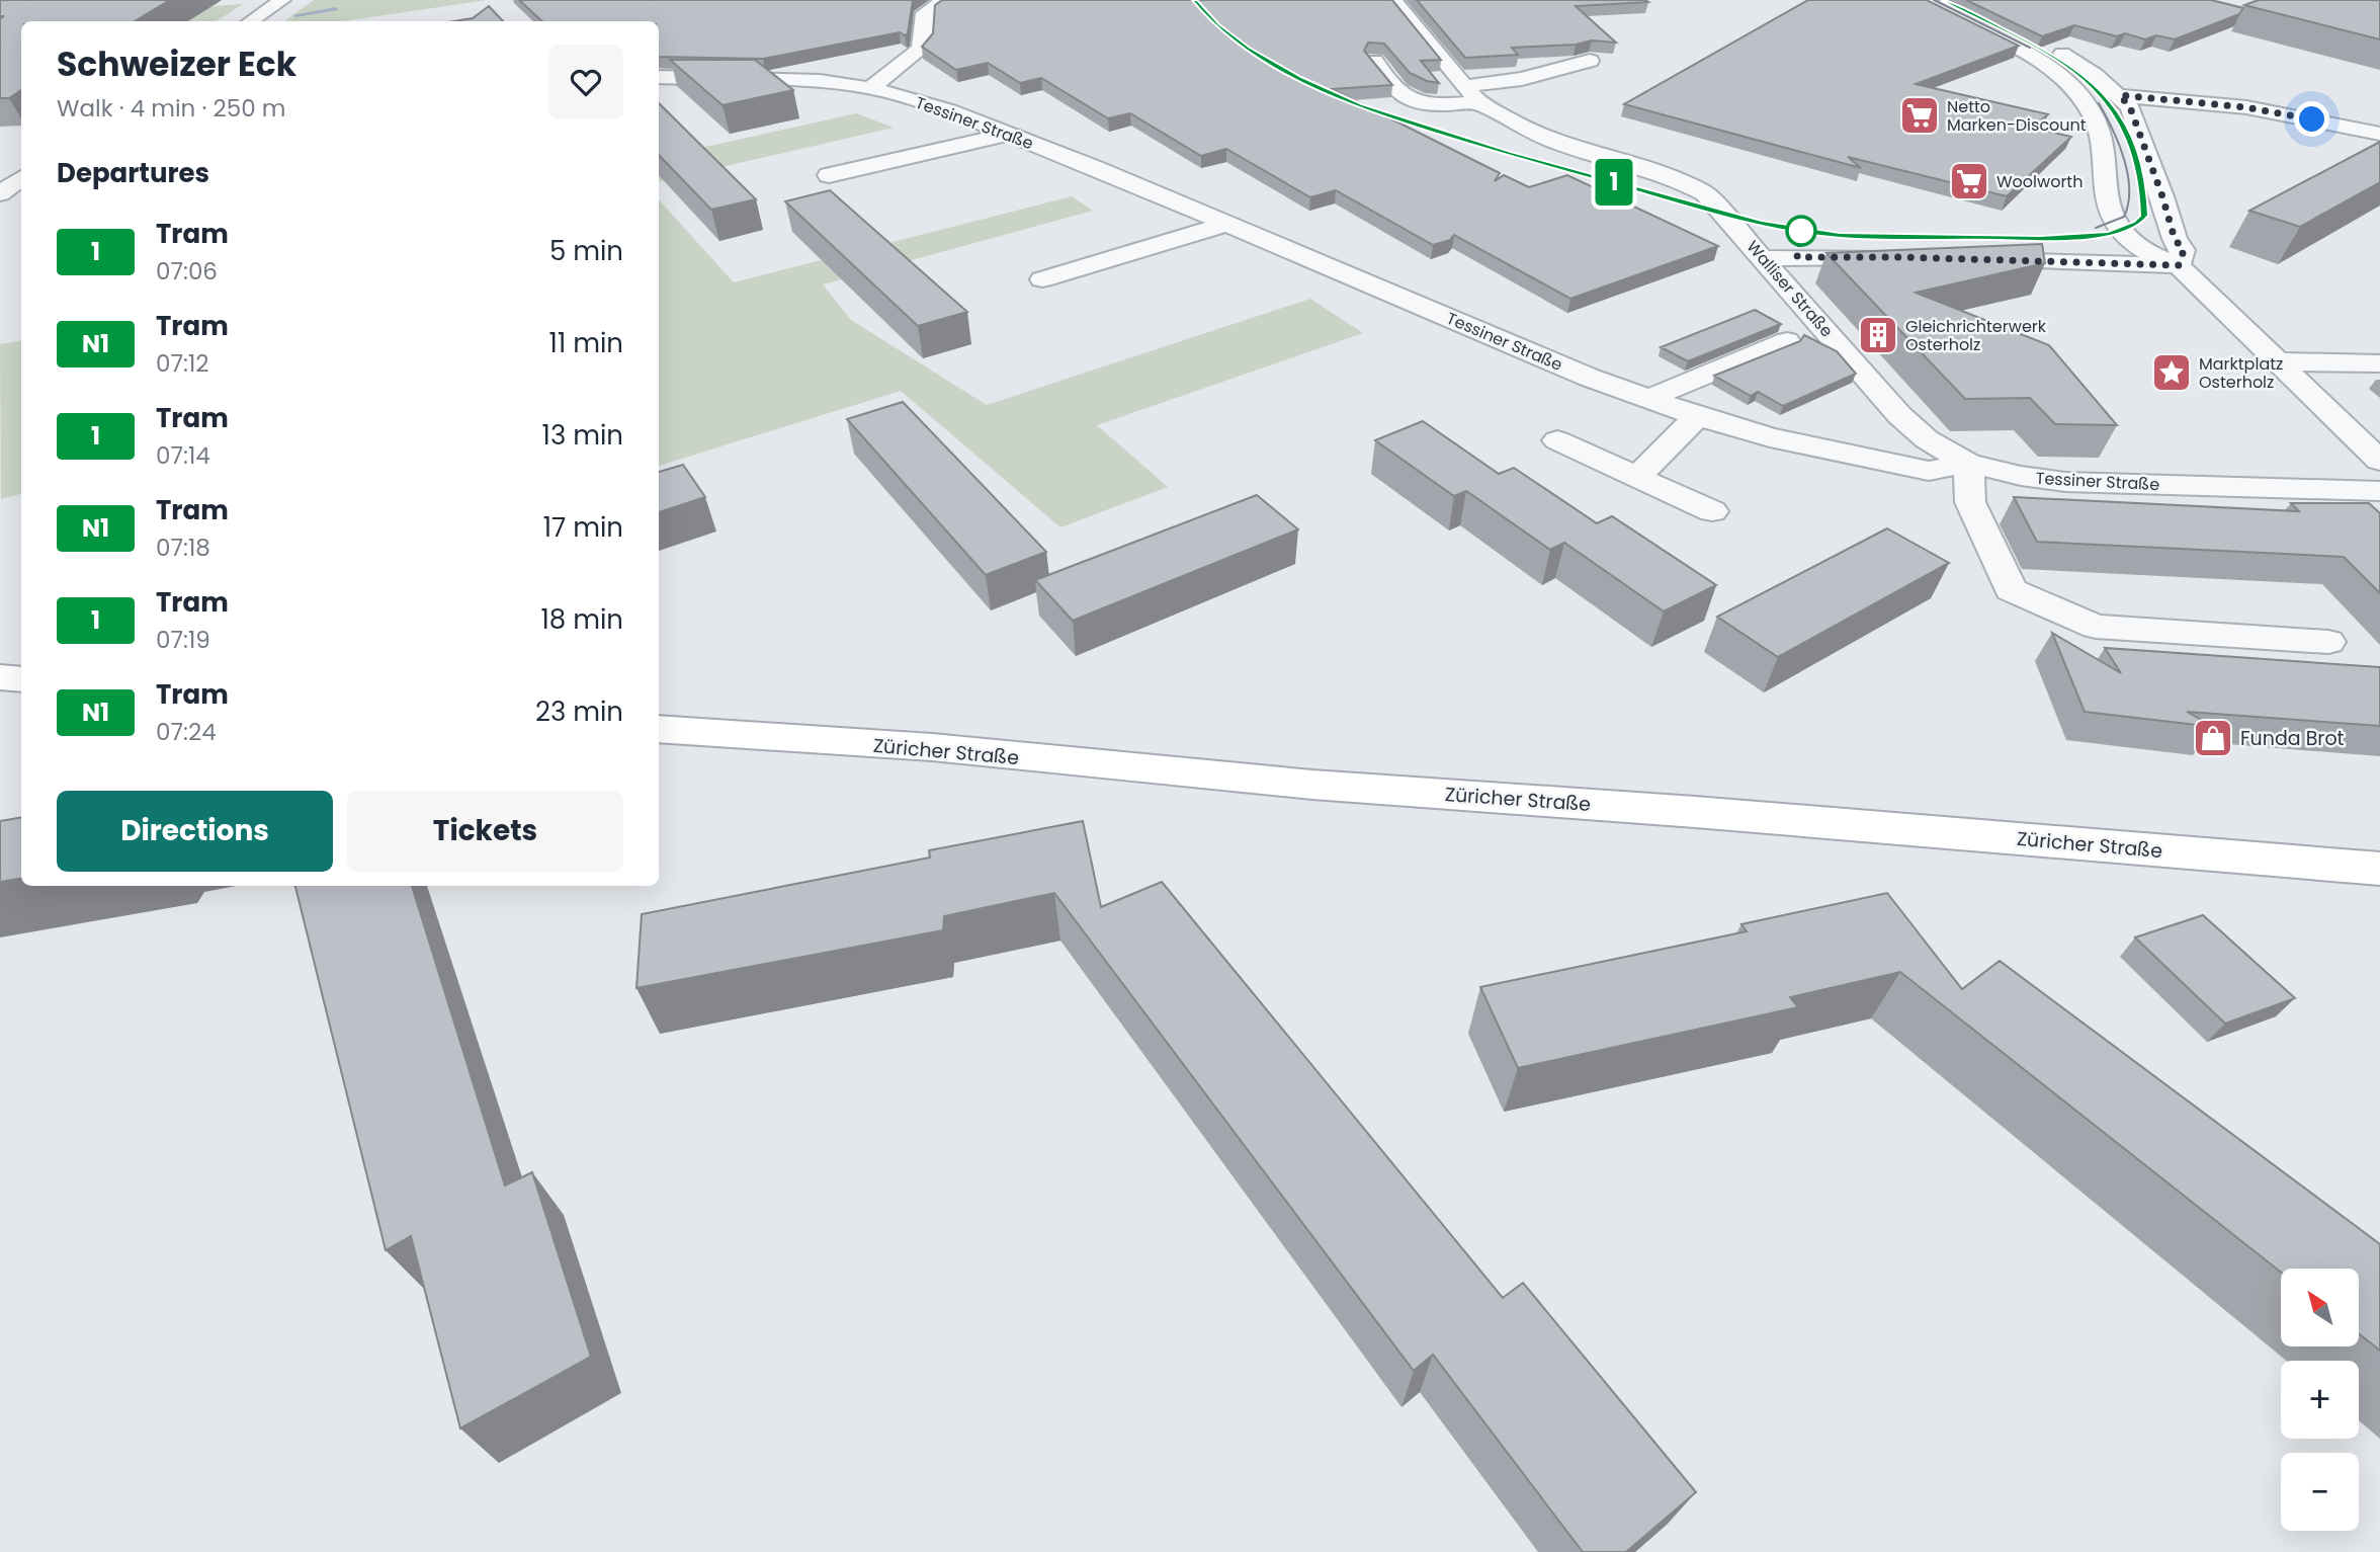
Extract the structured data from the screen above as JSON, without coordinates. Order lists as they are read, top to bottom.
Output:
{
  "streets": {
    "main road": ["Züricher Straße"],
    "street": ["Tessiner Straße", "Walliser Straße"]
  },
  "crossings": [
    ["Tessiner Straße", "Walliser Straße"]
  ],
  "places": {
    "supermarket": ["Netto Marken-Discount", "Woolworth"],
    "building": ["Gleichrichterwerk Osterholz"],
    "place": ["Marktplatz Osterholz"],
    "shop": ["Funda Brot"]
  },
  "lines": ["tram line 1"],
  "north": "top left",
  "page": {
    "on_map": "1",
    "heading": [
      ["Schweizer Eck", "Walk · 4 min · 250 m"],
      "Departures"
    ],
    "list": [
      {
        "mark": "1",
        "name": "Tram",
        "note": "07:06",
        "value": "5 min"
      },
      {
        "mark": "N1",
        "name": "Tram",
        "note": "07:12",
        "value": "11 min"
      },
      {
        "mark": "1",
        "name": "Tram",
        "note": "07:14",
        "value": "13 min"
      },
      {
        "mark": "N1",
        "name": "Tram",
        "note": "07:18",
        "value": "17 min"
      },
      {
        "mark": "1",
        "name": "Tram",
        "note": "07:19",
        "value": "18 min"
      },
      {
        "mark": "N1",
        "name": "Tram",
        "note": "07:24",
        "value": "23 min"
      }
    ],
    "buttons": ["Directions", "Tickets"],
    "map_buttons": ["+", "−"]
  }
}
